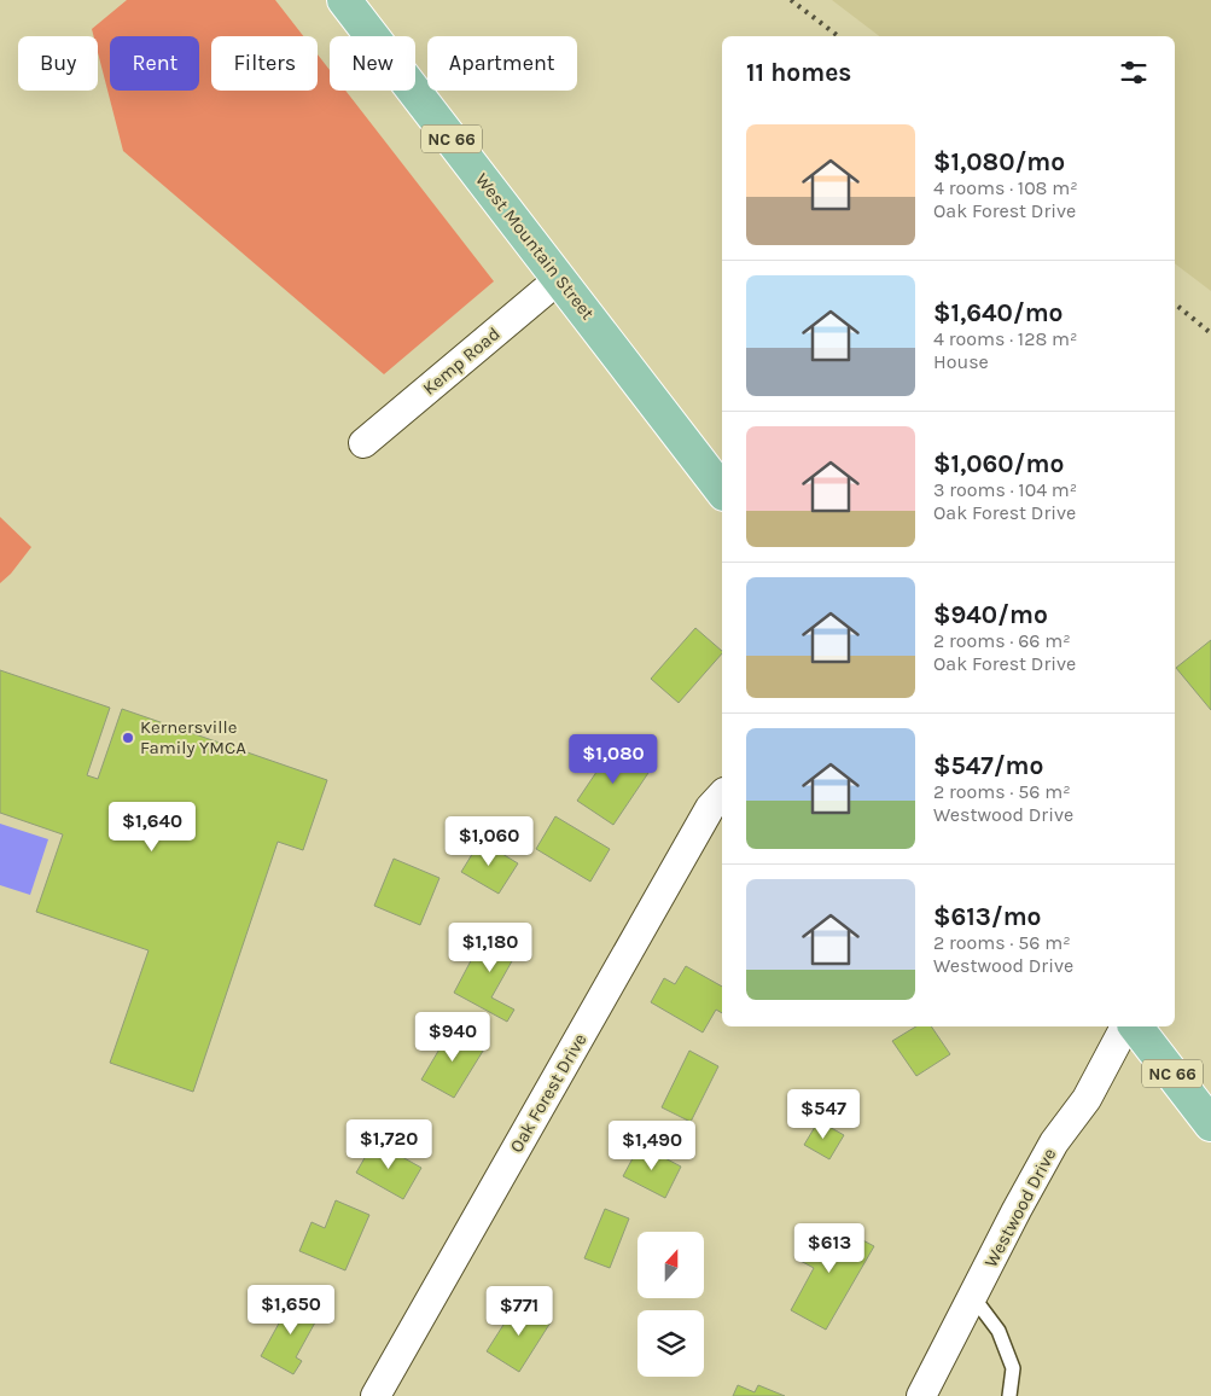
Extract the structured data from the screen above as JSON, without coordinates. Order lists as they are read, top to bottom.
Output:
{
  "streets": {
    "main road": ["NC 66", "West Mountain Street"],
    "street": ["Kemp Road", "Oak Forest Drive", "Westwood Drive"]
  },
  "crossings": [
    ["West Mountain Street", "Kemp Road"]
  ],
  "places": ["Kernersville Family YMCA"],
  "north": "top",
  "page": {
    "chip": [
      "Buy",
      "Rent",
      "Filters",
      "New",
      "Apartment"
    ],
    "heading": "11 homes",
    "list": [
      {
        "name": "$1,080/mo",
        "note": "4 rooms · 108 m² · Oak Forest Drive"
      },
      {
        "name": "$1,640/mo",
        "note": "4 rooms · 128 m² · House"
      },
      {
        "name": "$1,060/mo",
        "note": "3 rooms · 104 m² · Oak Forest Drive"
      },
      {
        "name": "$940/mo",
        "note": "2 rooms · 66 m² · Oak Forest Drive"
      },
      {
        "name": "$547/mo",
        "note": "2 rooms · 56 m² · Westwood Drive"
      },
      {
        "name": "$613/mo",
        "note": "2 rooms · 56 m² · Westwood Drive"
      }
    ],
    "price": [
      "$1,080",
      "$1,640",
      "$1,060",
      "$1,180",
      "$940",
      "$547",
      "$1,720",
      "$1,490",
      "$613",
      "$1,650",
      "$771"
    ]
  }
}
